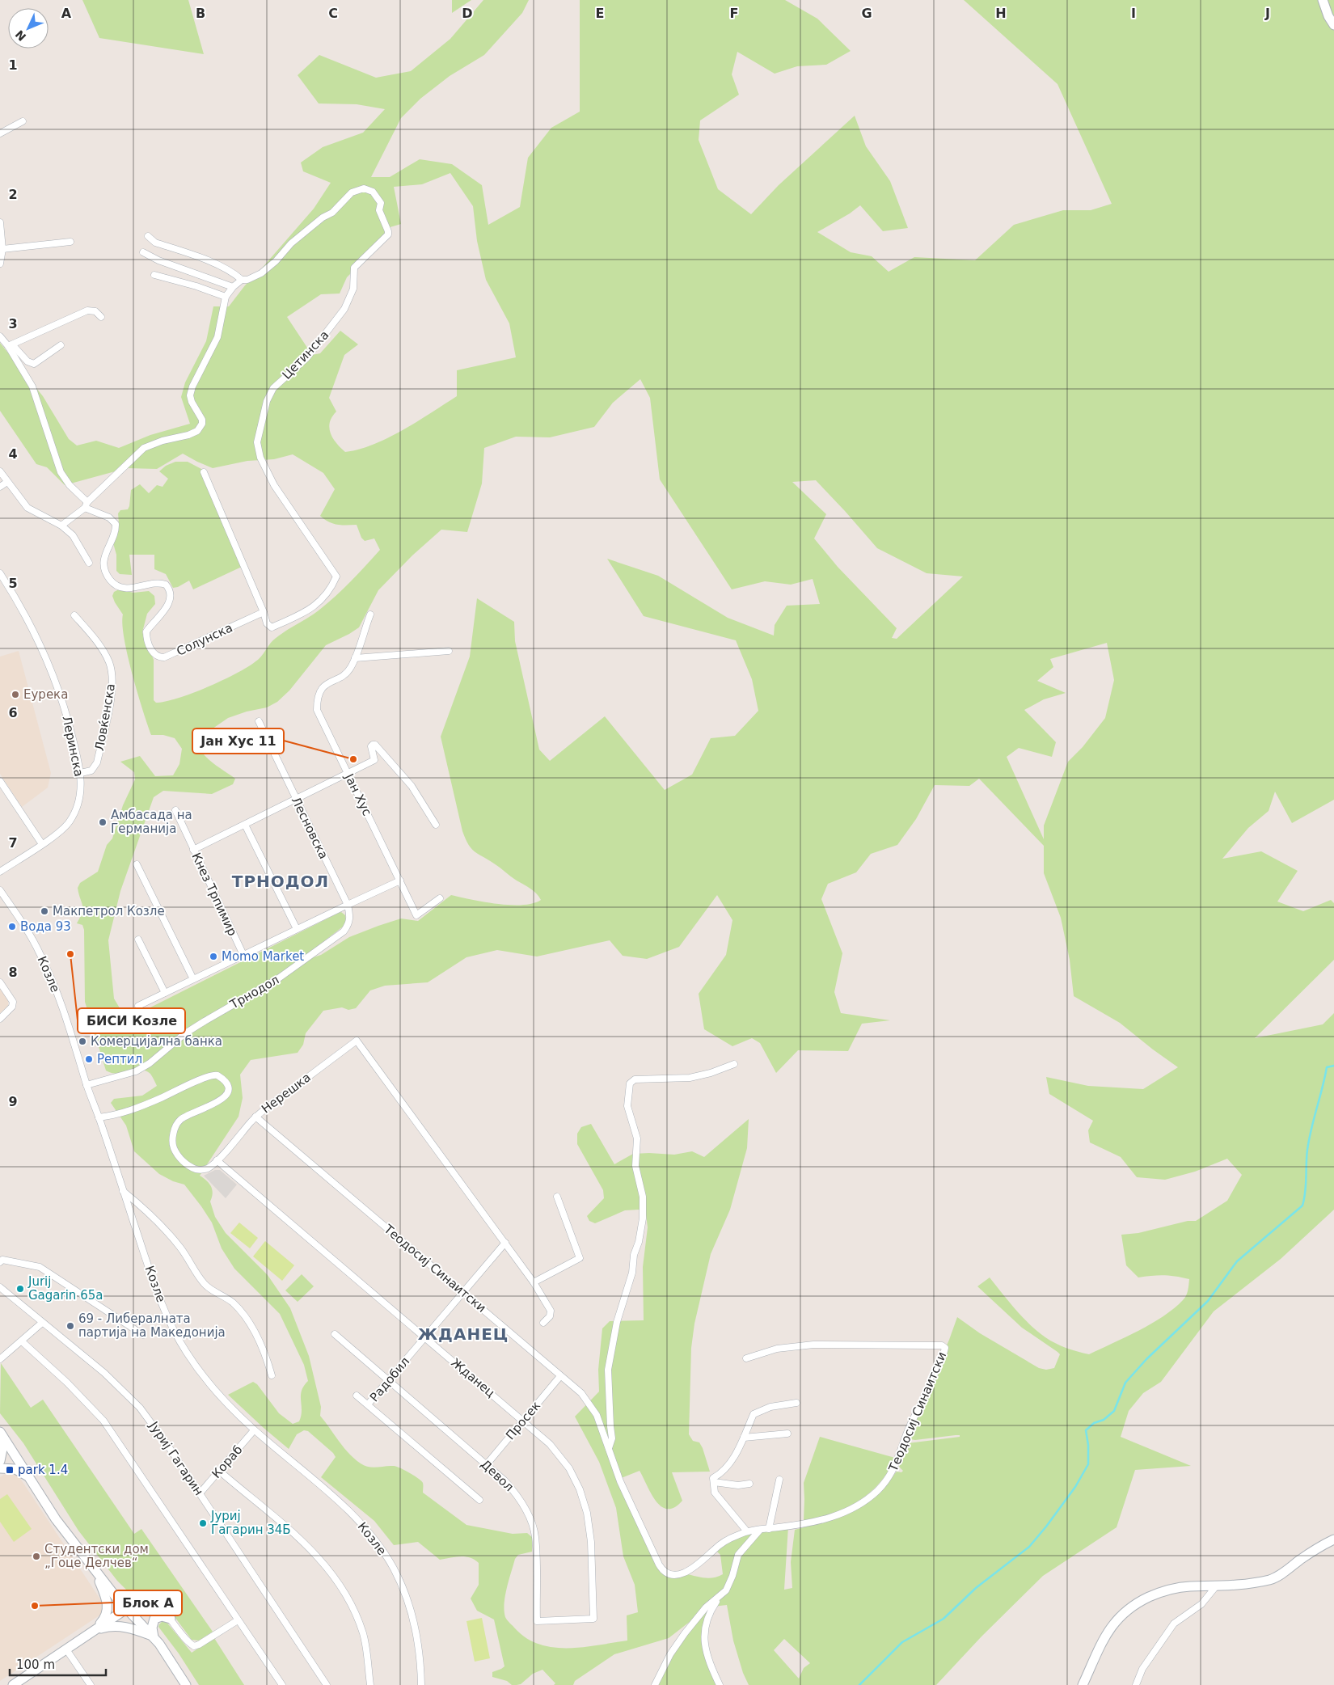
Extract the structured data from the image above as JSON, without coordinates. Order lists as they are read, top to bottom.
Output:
{
  "streets": {
    "street": [
      "Цетинска",
      "Солунска",
      "Ловќенска",
      "Леринска",
      "Јан Хус",
      "Лесновска",
      "Кнез Трпимир",
      "Козле",
      "Трнодол",
      "Нерешка",
      "Теодосиј Синаитски",
      "Жданец",
      "Радобил",
      "Просек",
      "Јуриј Гагарин",
      "Кораб",
      "Девол"
    ]
  },
  "crossings": [
    ["Цетинска", "Солунска"],
    ["Ловќенска", "Леринска"],
    ["Лесновска", "Трнодол"],
    ["Козле", "Трнодол"],
    ["Козле", "Нерешка"],
    ["Козле", "Кораб"],
    ["Нерешка", "Теодосиј Синаитски"],
    ["Нерешка", "Жданец"],
    ["Нерешка", "Радобил"],
    ["Теодосиј Синаитски", "Радобил"],
    ["Теодосиј Синаитски", "Просек"],
    ["Жданец", "Радобил"],
    ["Жданец", "Просек"],
    ["Жданец", "Девол"],
    ["Радобил", "Девол"],
    ["Просек", "Девол"],
    ["Јуриј Гагарин", "Кораб"]
  ],
  "districts": ["ТРНОДОЛ", "ЖДАНЕЦ"],
  "places": {
    "other": [
      "Еурека",
      "Јан Хус 11",
      "Амбасада на Германија",
      "Макпетрол Козле",
      "Вода 93",
      "БИСИ Козле",
      "Momo Market",
      "Комерцијална банка",
      "Рептил",
      "Jurij Gagarin 65a",
      "69 - Либералната партија на Македонија",
      "Јуриј Гагарин 34Б",
      "Студентски дом „Гоце Делчев“",
      "Блок А"
    ],
    "transit": ["park 1.4"]
  },
  "scale_bar": "100 m",
  "north": "bottom left",
  "grid": {
    "columns": [
      "A",
      "B",
      "C",
      "D",
      "E",
      "F",
      "G",
      "H",
      "I",
      "J"
    ],
    "rows": [
      "1",
      "2",
      "3",
      "4",
      "5",
      "6",
      "7",
      "8",
      "9"
    ]
  }
}
